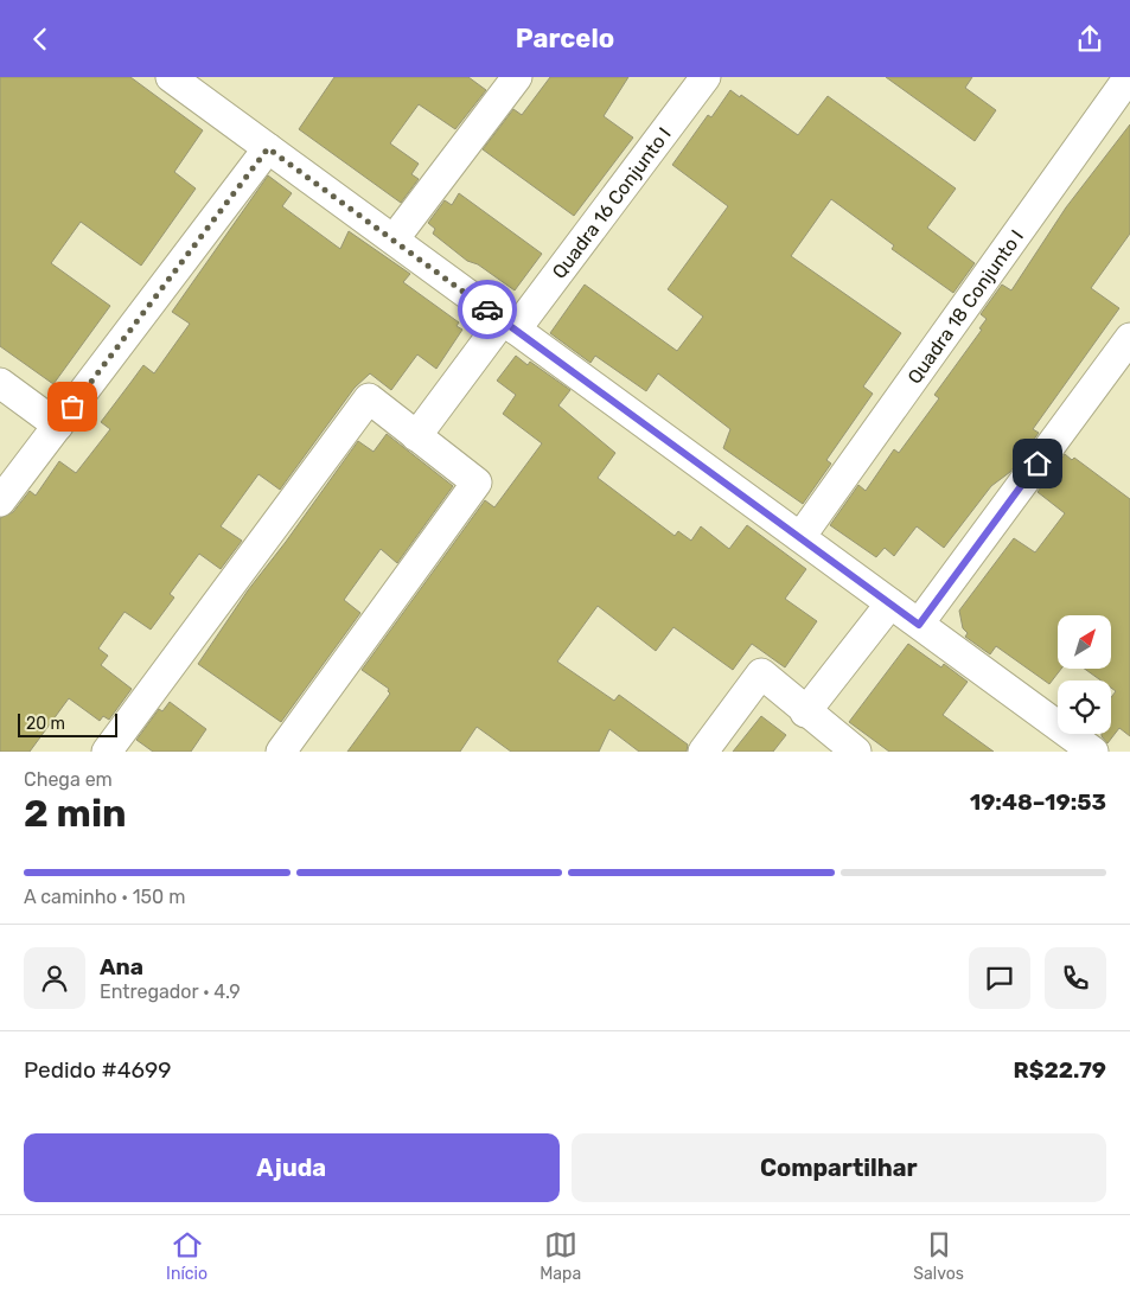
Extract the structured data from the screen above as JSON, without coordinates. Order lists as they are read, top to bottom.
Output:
{
  "streets": {
    "street": ["Quadra 16 Conjunto I", "Quadra 18 Conjunto I"]
  },
  "scale_bar": "20 m",
  "north": "top right",
  "page": {
    "header": "Parcelo",
    "scale": "20 m",
    "heading": ["2 min", "Chega em", "19:48–19:53"],
    "panel": [
      "Ana",
      "Entregador · 4.9",
      "Pedido #4699",
      "R$22.79"
    ],
    "bar": "A caminho · 150 m",
    "buttons": ["Ajuda", "Compartilhar"],
    "tabs": ["Início", "Mapa", "Salvos"]
  }
}
